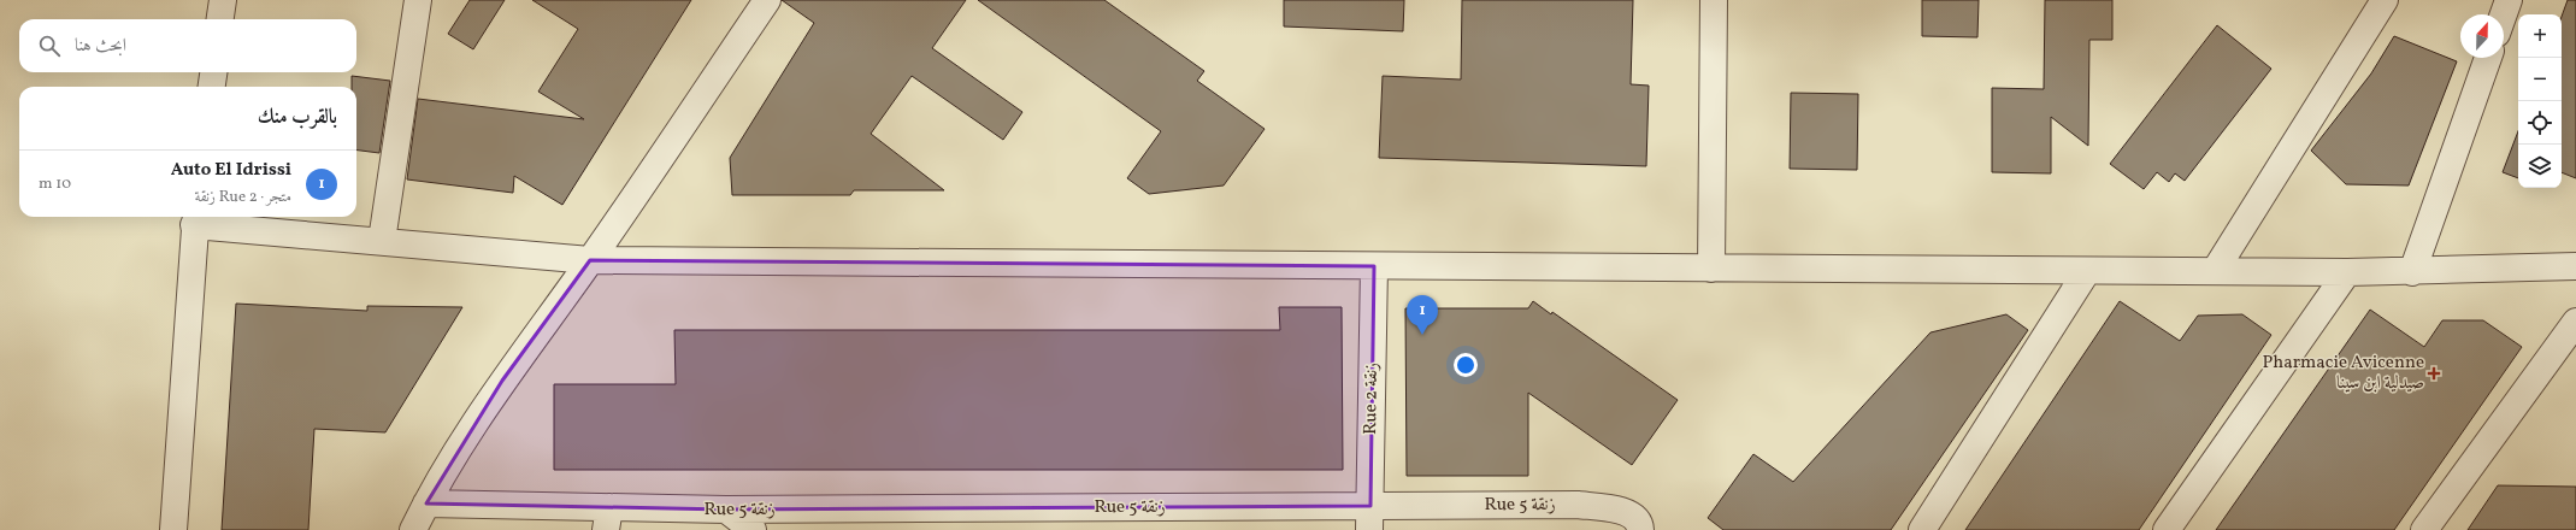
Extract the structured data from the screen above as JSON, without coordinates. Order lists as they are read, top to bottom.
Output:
{
  "streets": {
    "street": ["Rue 2 زنقة", "Rue 5 زنقة"]
  },
  "crossings": [
    ["Rue 2 زنقة", "Rue 5 زنقة"]
  ],
  "places": {
    "health": ["Pharmacie Avicenne صيدلية ابن سينا"]
  },
  "north": "top",
  "page": {
    "map_buttons": ["+", "−"],
    "search": "ابحث هنا",
    "heading": "بالقرب منك",
    "list": [
      {
        "mark": "1",
        "name": "Auto El Idrissi",
        "note": "متجر · Rue 2 زنقة",
        "value": "10 m"
      }
    ],
    "pins": "1"
  }
}
